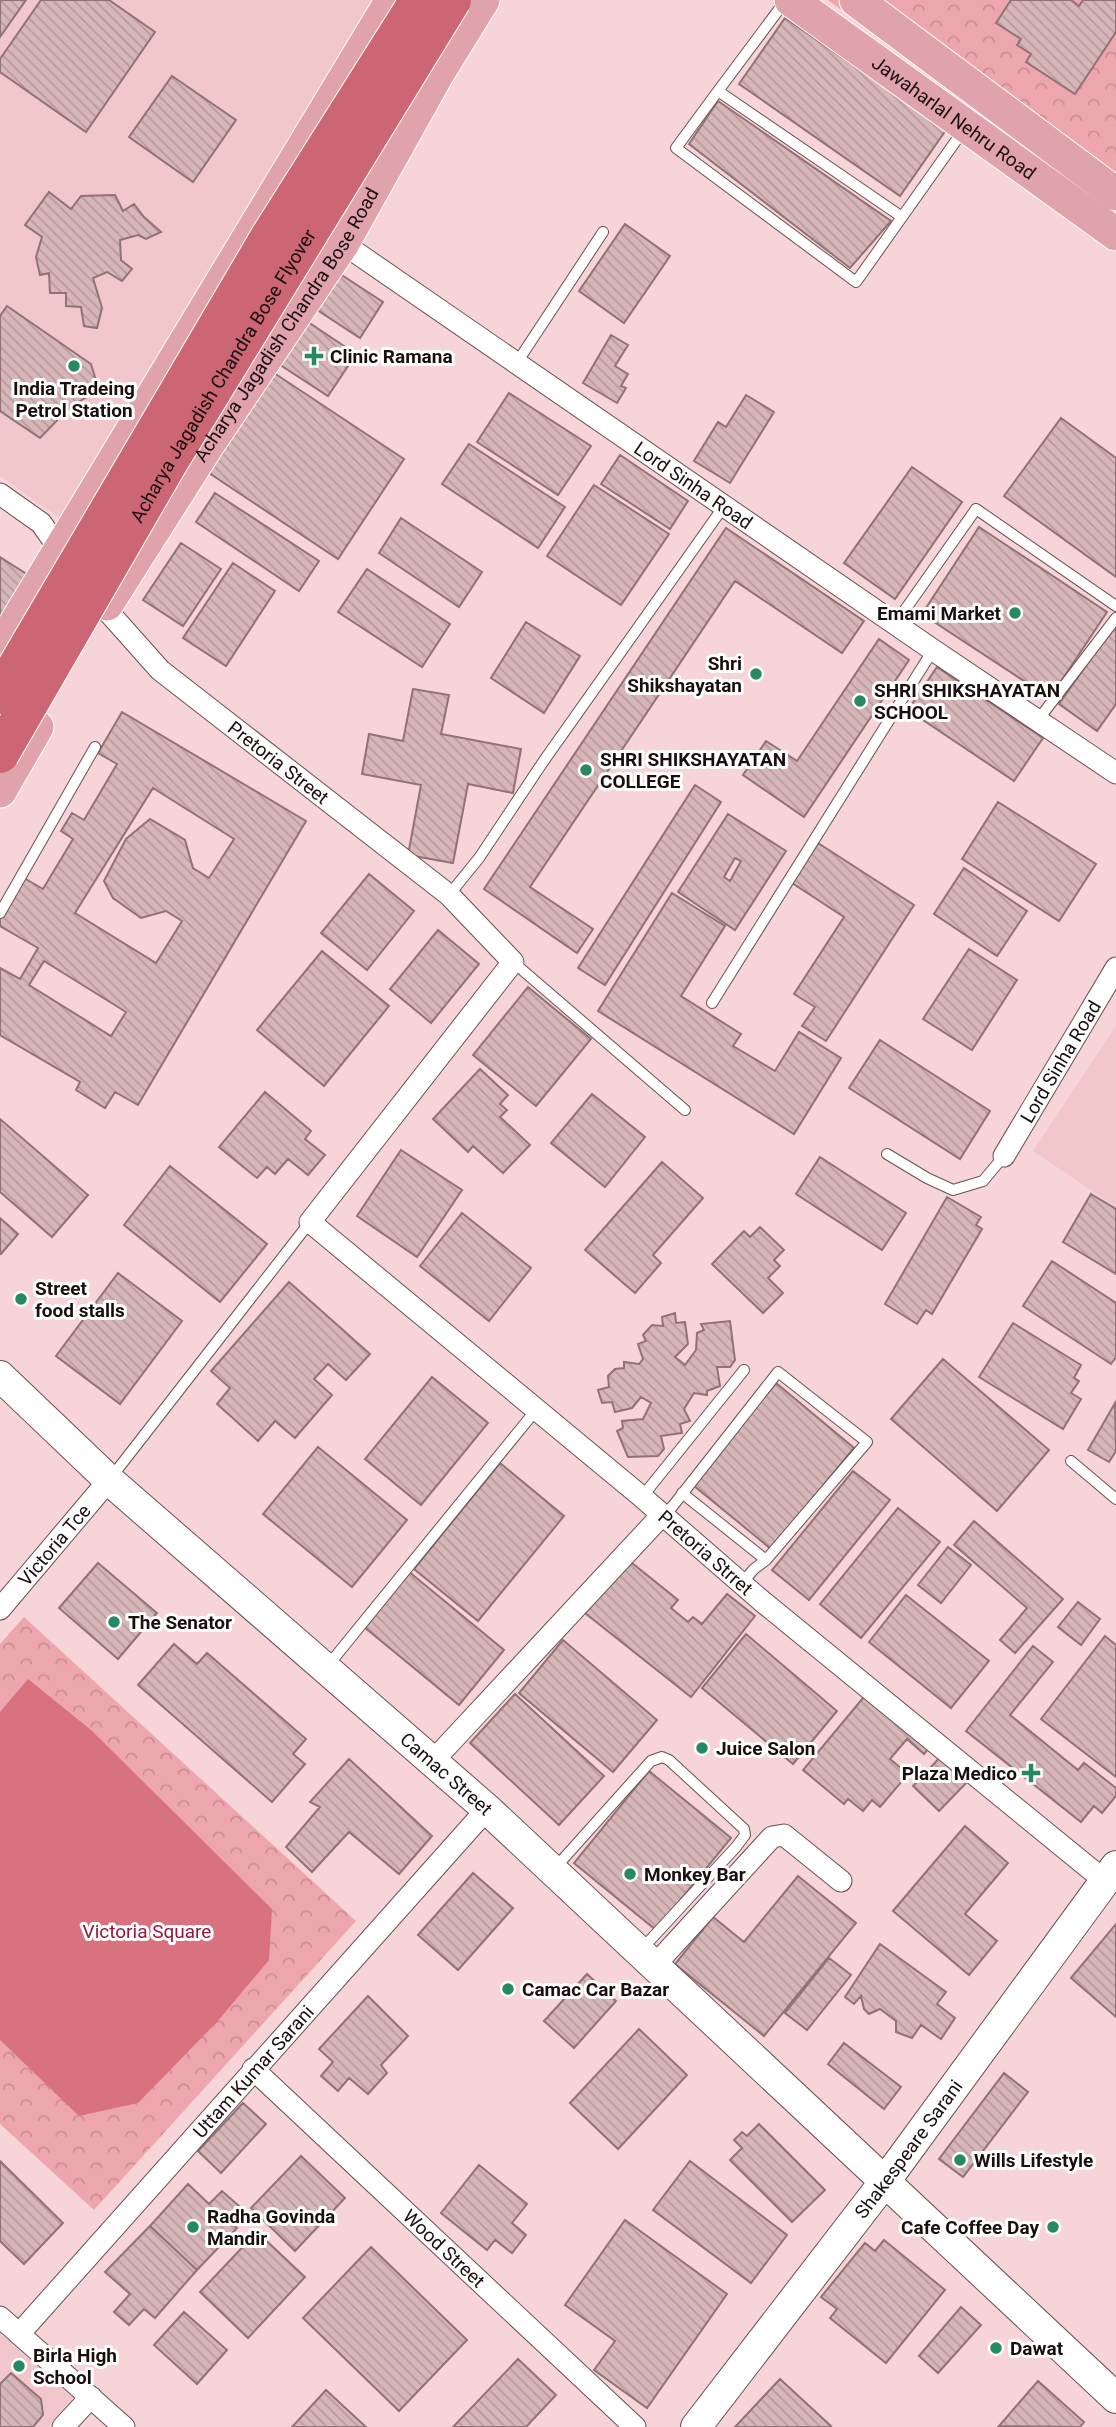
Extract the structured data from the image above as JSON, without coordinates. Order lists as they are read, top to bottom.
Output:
{
  "streets": {
    "highway": ["Acharya Jagadish Chandra Bose Flyover"],
    "main road": [
      "Jawaharlal Nehru Road",
      "Acharya Jagadish Chandra Bose Road",
      "Camac Street",
      "Shakespeare Sarani"
    ],
    "street": [
      "Lord Sinha Road",
      "Pretoria Street",
      "Victoria Tce",
      "Pretoria Strret",
      "Uttam Kumar Sarani",
      "Wood Street"
    ]
  },
  "crossings": [
    ["Acharya Jagadish Chandra Bose Road", "Lord Sinha Road"],
    ["Acharya Jagadish Chandra Bose Road", "Pretoria Street"],
    ["Victoria Tce", "Camac Street"],
    ["Pretoria Strret", "Shakespeare Sarani"],
    ["Camac Street", "Uttam Kumar Sarani"],
    ["Camac Street", "Shakespeare Sarani"],
    ["Uttam Kumar Sarani", "Wood Street"]
  ],
  "parks": ["Victoria Square"],
  "places": {
    "health": ["Clinic Ramana", "Plaza Medico"],
    "other": [
      "India Tradeing Petrol Station",
      "Emami Market",
      "Shri Shikshayatan",
      "SHRI SHIKSHAYATAN SCHOOL",
      "SHRI SHIKSHAYATAN COLLEGE",
      "Street food stalls",
      "The Senator",
      "Juice Salon",
      "Monkey Bar",
      "Camac Car Bazar",
      "Wills Lifestyle",
      "Radha Govinda Mandir",
      "Cafe Coffee Day",
      "Dawat",
      "Birla High School"
    ]
  }
}
